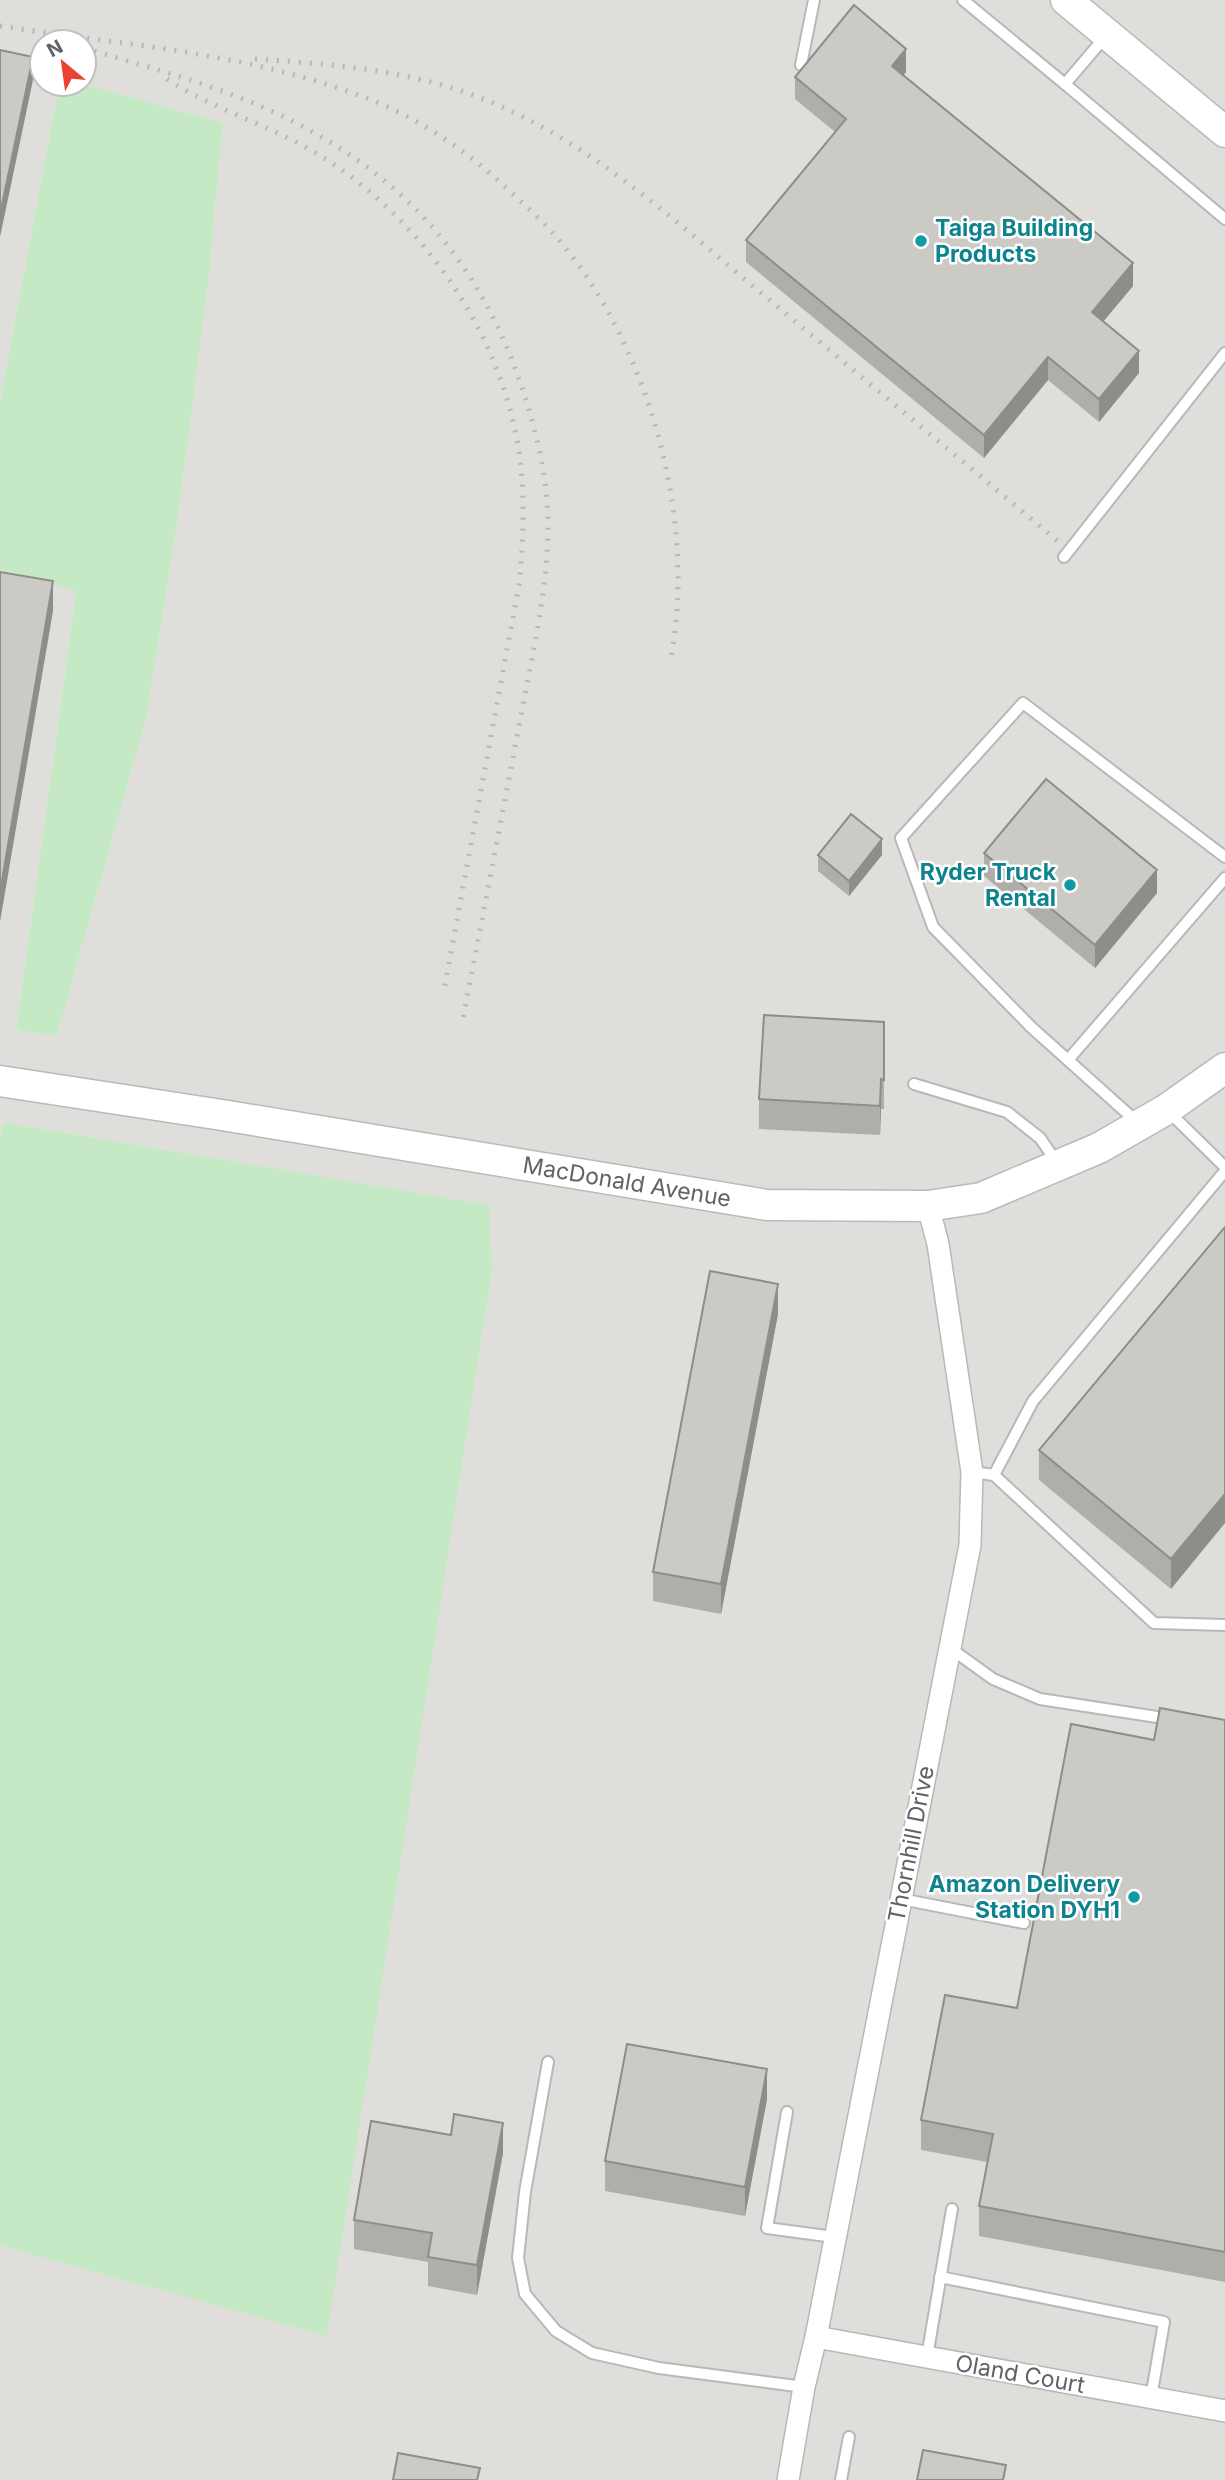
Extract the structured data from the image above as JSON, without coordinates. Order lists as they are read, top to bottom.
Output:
{
  "streets": {
    "street": ["MacDonald Avenue", "Thornhill Drive", "Oland Court"]
  },
  "crossings": [
    ["MacDonald Avenue", "Thornhill Drive"],
    ["Thornhill Drive", "Oland Court"]
  ],
  "places": ["Taiga Building Products", "Ryder Truck Rental", "Amazon Delivery Station DYH1"],
  "north": "top left"
}
